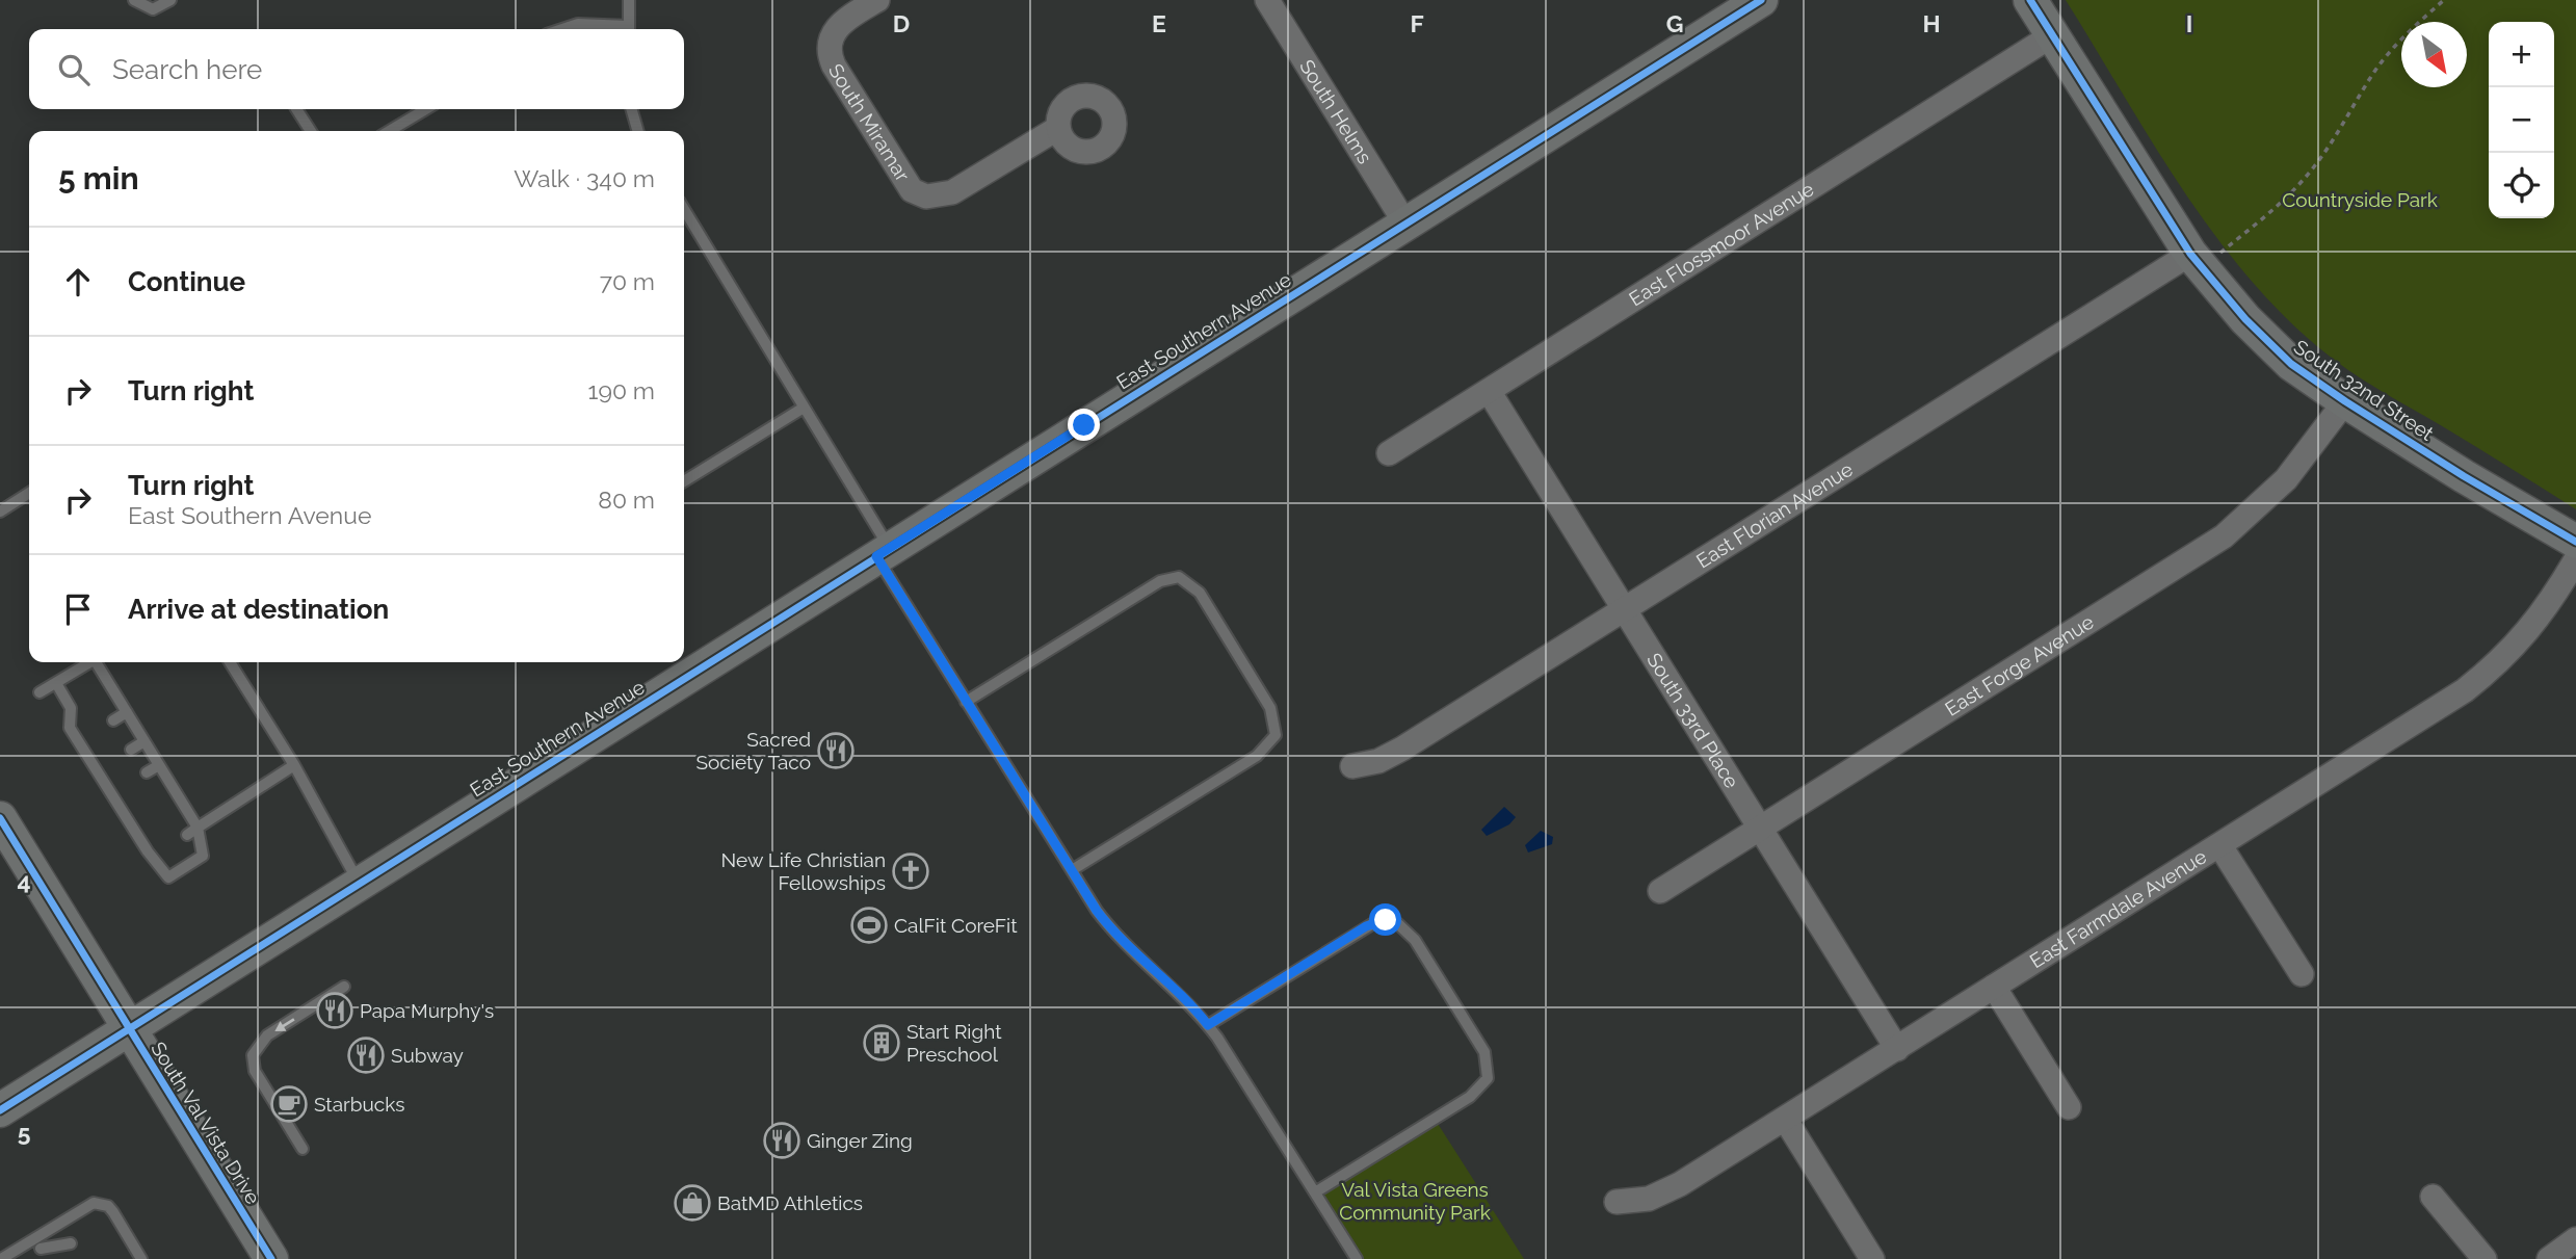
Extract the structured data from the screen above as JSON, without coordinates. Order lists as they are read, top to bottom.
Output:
{
  "streets": {
    "main road": ["East Southern Avenue", "South 32nd Street", "South Val Vista Drive"],
    "street": [
      "South Helms",
      "South Miramar",
      "East Flossmoor Avenue",
      "East Florian Avenue",
      "East Forge Avenue",
      "South 33rd Place",
      "East Farmdale Avenue"
    ]
  },
  "crossings": [
    ["South Helms", "East Southern Avenue"],
    ["East Flossmoor Avenue", "South 32nd Street"],
    ["East Flossmoor Avenue", "South 33rd Place"],
    ["East Southern Avenue", "South Val Vista Drive"],
    ["South 32nd Street", "East Florian Avenue"],
    ["South 32nd Street", "East Forge Avenue"],
    ["East Florian Avenue", "South 33rd Place"],
    ["East Forge Avenue", "South 33rd Place"],
    ["South 33rd Place", "East Farmdale Avenue"]
  ],
  "parks": ["Countryside Park", "Val Vista Greens Community Park"],
  "places": {
    "restaurant": [
      "Sacred Society Taco",
      "Papa Murphy's",
      "Subway",
      "Ginger Zing"
    ],
    "church": ["New Life Christian Fellowships"],
    "sports": ["CalFit CoreFit"],
    "building": ["Start Right Preschool"],
    "cafe": ["Starbucks"],
    "shop": ["BatMD Athletics"]
  },
  "north": "bottom right",
  "page": {
    "map_buttons": ["+", "−"],
    "search": "Search here",
    "heading": ["5 min", "Walk · 340 m"],
    "list": [
      ["Continue", "70 m"],
      ["Turn right", "190 m"],
      ["Turn right", "East Southern Avenue", "80 m"],
      "Arrive at destination"
    ]
  },
  "grid": {
    "columns": [
      "D",
      "E",
      "F",
      "G",
      "H",
      "I"
    ],
    "rows": ["4", "5"]
  }
}
